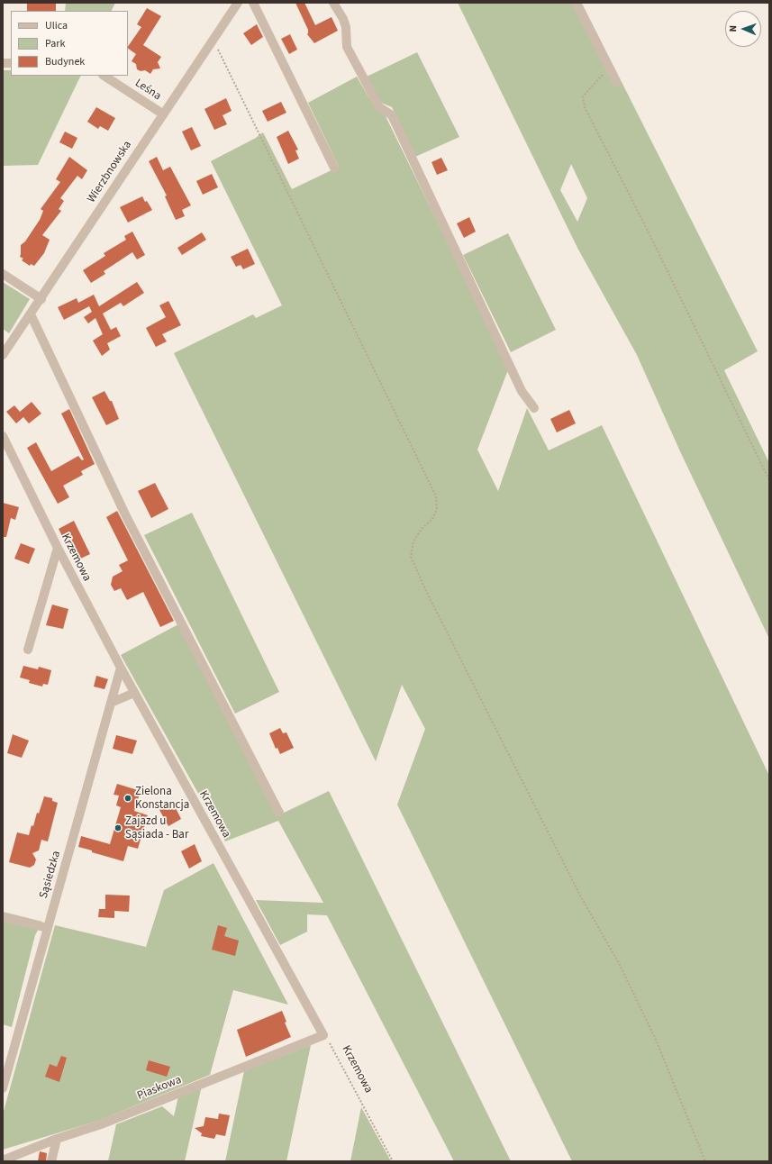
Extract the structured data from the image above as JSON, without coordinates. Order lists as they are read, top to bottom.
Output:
{
  "streets": {
    "street": [
      "Leśna",
      "Wierzbnowska",
      "Krzemowa",
      "Sąsiedzka",
      "Piaskowa"
    ]
  },
  "crossings": [
    ["Leśna", "Wierzbnowska"],
    ["Krzemowa", "Sąsiedzka"],
    ["Krzemowa", "Piaskowa"]
  ],
  "places": ["Zielona Konstancja", "Zajazd u Sąsiada - Bar"],
  "legend": ["Ulica", "Park", "Budynek"],
  "north": "left"
}
